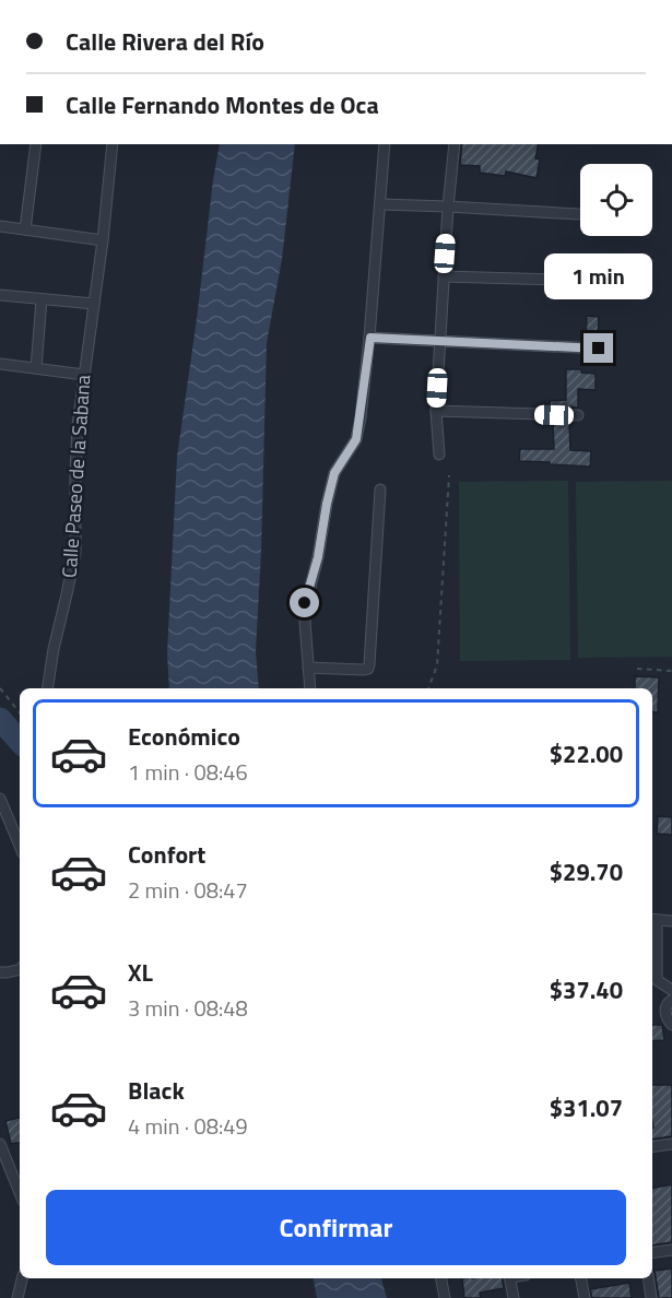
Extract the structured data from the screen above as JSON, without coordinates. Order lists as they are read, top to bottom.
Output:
{
  "streets": {
    "street": ["Calle Paseo de la Sabana"]
  },
  "page": {
    "banner": ["Calle Rivera del Río", "Calle Fernando Montes de Oca"],
    "bubble": "1 min",
    "list": [
      {
        "name": "Económico",
        "note": "1 min · 08:46",
        "value": "$22.00"
      },
      {
        "name": "Confort",
        "note": "2 min · 08:47",
        "value": "$29.70"
      },
      {
        "name": "XL",
        "note": "3 min · 08:48",
        "value": "$37.40"
      },
      {
        "name": "Black",
        "note": "4 min · 08:49",
        "value": "$31.07"
      }
    ],
    "buttons": "Confirmar"
  }
}
